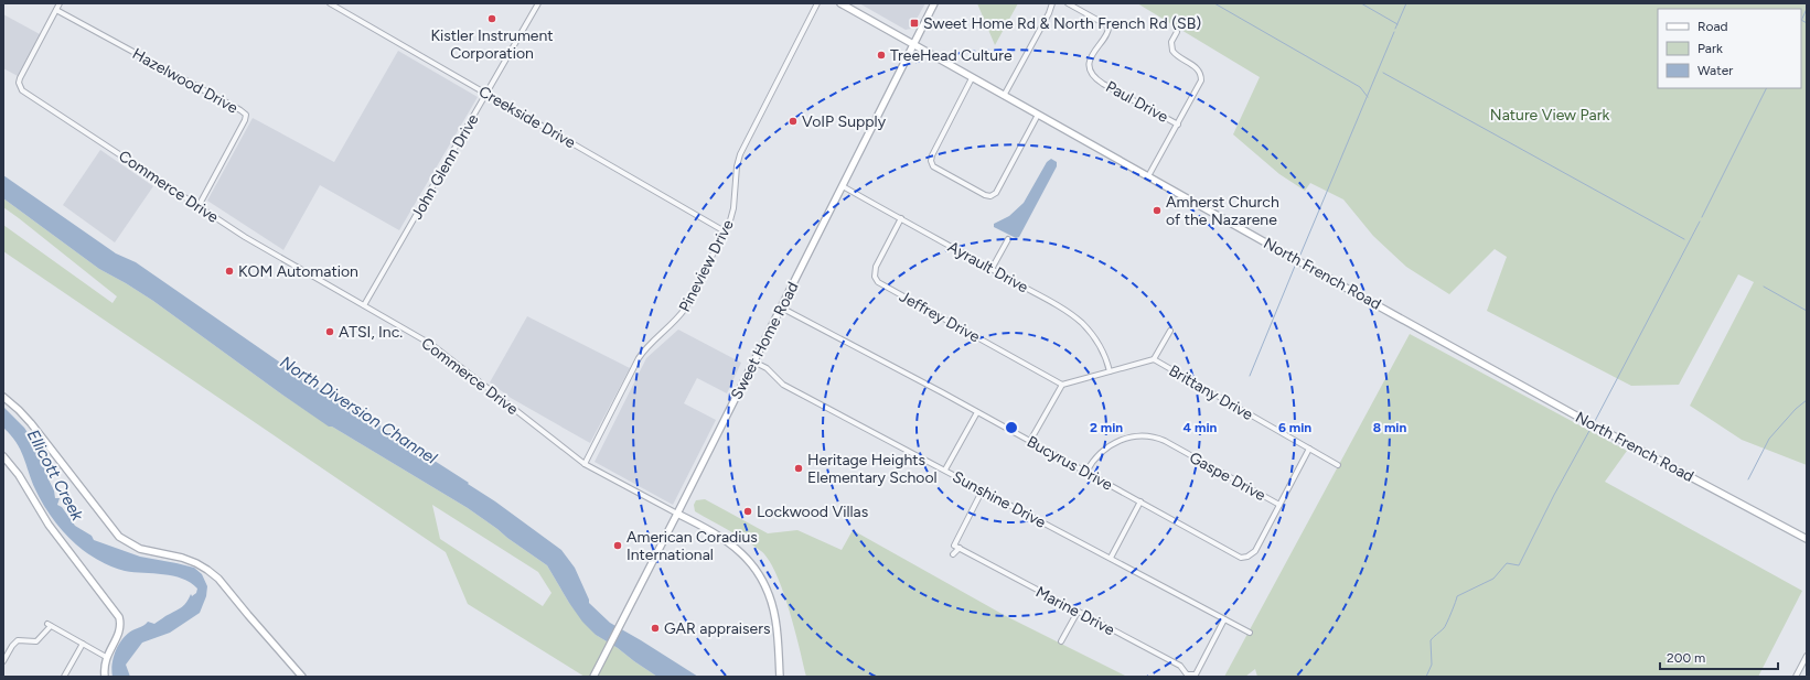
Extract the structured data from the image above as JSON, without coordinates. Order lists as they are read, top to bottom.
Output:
{
  "streets": {
    "main road": ["North French Road", "Sweet Home Road"],
    "street": [
      "Hazelwood Drive",
      "Paul Drive",
      "Creekside Drive",
      "John Glenn Drive",
      "Commerce Drive",
      "Pineview Drive",
      "Ayrault Drive",
      "Jeffrey Drive",
      "Brittany Drive",
      "Bucyrus Drive",
      "Gaspe Drive",
      "Sunshine Drive",
      "Marine Drive"
    ]
  },
  "crossings": [
    ["Hazelwood Drive", "Commerce Drive"],
    ["Creekside Drive", "John Glenn Drive"],
    ["Creekside Drive", "Pineview Drive"],
    ["John Glenn Drive", "Commerce Drive"],
    ["Commerce Drive", "Pineview Drive"],
    ["Commerce Drive", "Sweet Home Road"],
    ["Ayrault Drive", "Jeffrey Drive"],
    ["Ayrault Drive", "Sweet Home Road"],
    ["North French Road", "Sweet Home Road"],
    ["Sweet Home Road", "Bucyrus Drive"],
    ["Sweet Home Road", "Sunshine Drive"],
    ["Brittany Drive", "Bucyrus Drive"],
    ["Bucyrus Drive", "Gaspe Drive"],
    ["Sunshine Drive", "Marine Drive"]
  ],
  "water": ["North Diversion Channel", "Ellicott Creek"],
  "parks": ["Nature View Park"],
  "places": {
    "other": [
      "Kistler Instrument Corporation",
      "TreeHead Culture",
      "VoIP Supply",
      "Amherst Church of the Nazarene",
      "KOM Automation",
      "ATSI, Inc.",
      "Heritage Heights Elementary School",
      "Lockwood Villas",
      "American Coradius International",
      "GAR appraisers"
    ],
    "transit": ["Sweet Home Rd & North French Rd (SB)"]
  },
  "legend": ["Road", "Park", "Water"],
  "scale_bar": "200 m",
  "rings": [
    "2 min",
    "4 min",
    "6 min",
    "8 min"
  ]
}
